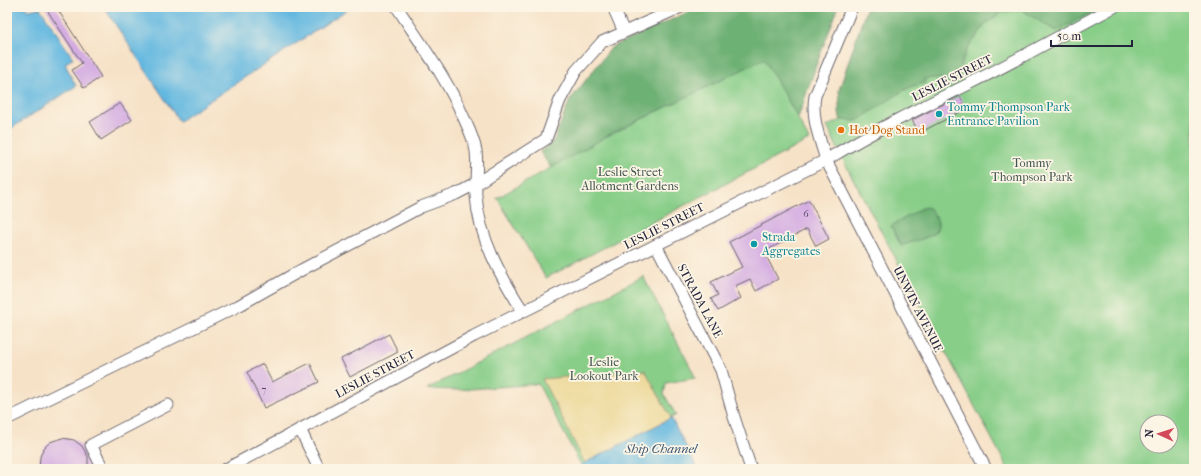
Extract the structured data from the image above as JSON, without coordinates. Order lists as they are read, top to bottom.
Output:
{
  "streets": {
    "street": ["LESLIE STREET", "STRADA LANE", "UNWIN AVENUE"]
  },
  "crossings": [
    ["LESLIE STREET", "STRADA LANE"],
    ["LESLIE STREET", "UNWIN AVENUE"]
  ],
  "water": ["Ship Channel"],
  "parks": ["Tommy Thompson Park", "Leslie Street Allotment Gardens", "Leslie Lookout Park"],
  "places": ["Tommy Thompson Park Entrance Pavilion", "Hot Dog Stand", "Strada Aggregates"],
  "house_numbers": ["6", "7"],
  "scale_bar": "50 m",
  "north": "left"
}
